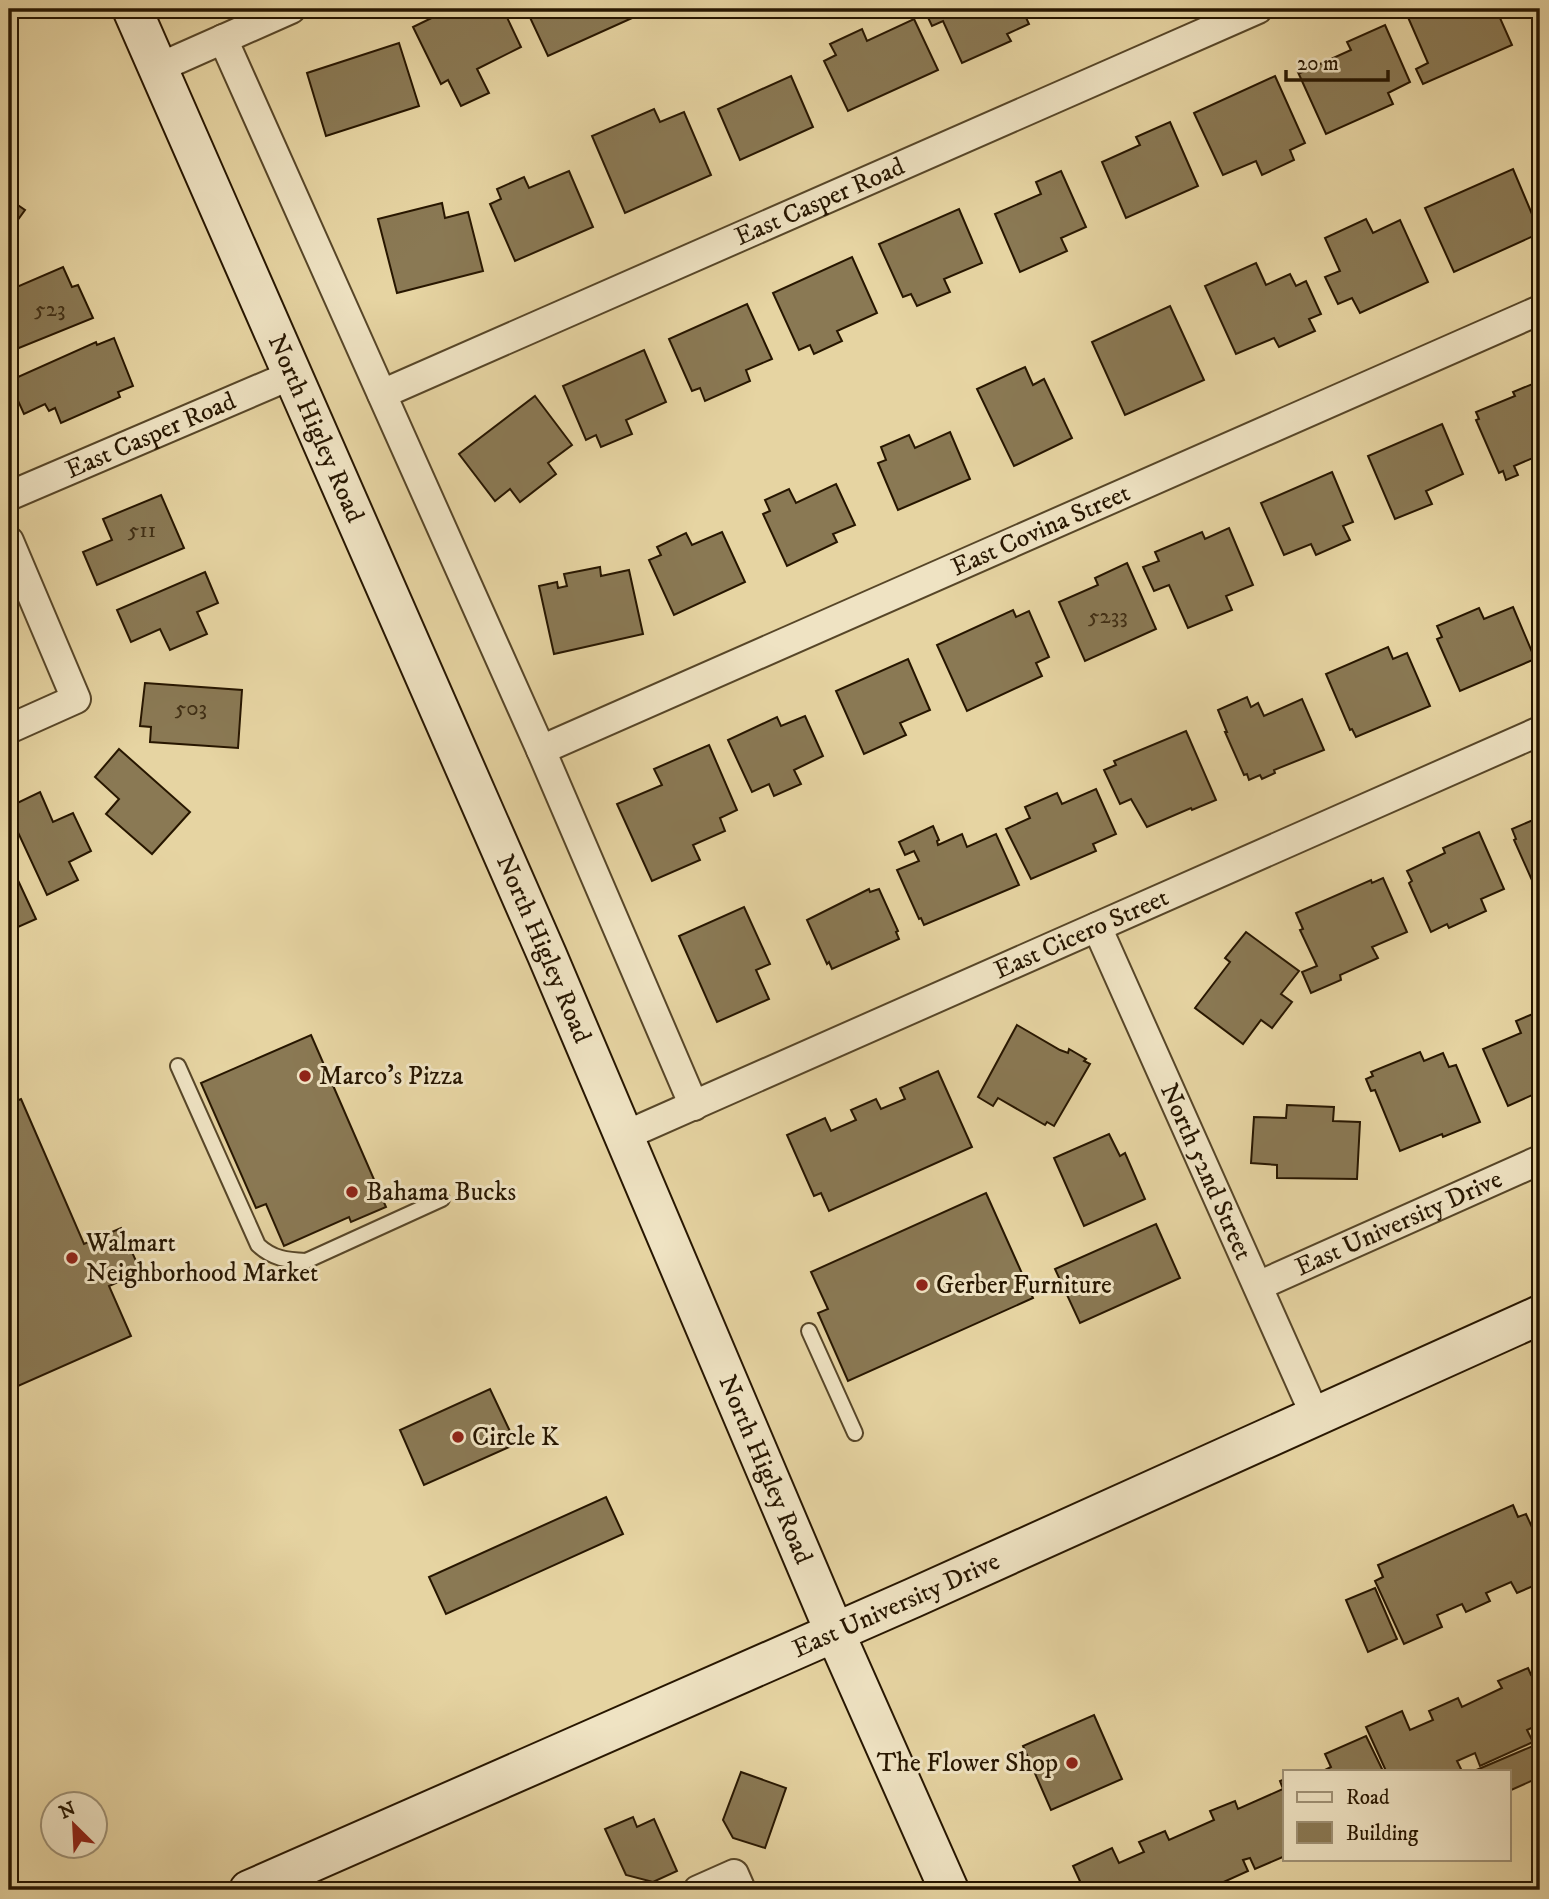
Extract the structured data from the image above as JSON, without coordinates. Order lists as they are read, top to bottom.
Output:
{
  "streets": {
    "main road": ["North Higley Road", "East University Drive"],
    "street": [
      "East Casper Road",
      "East Covina Street",
      "East Cicero Street",
      "North 52nd Street"
    ]
  },
  "crossings": [
    ["East Casper Road", "North Higley Road"],
    ["North Higley Road", "East Cicero Street"],
    ["North Higley Road", "East University Drive"],
    ["East Cicero Street", "North 52nd Street"],
    ["North 52nd Street", "East University Drive"]
  ],
  "places": [
    "Marco's Pizza",
    "Bahama Bucks",
    "Walmart Neighborhood Market",
    "Gerber Furniture",
    "Circle K",
    "The Flower Shop"
  ],
  "house_numbers": [
    "523",
    "511",
    "5233",
    "503"
  ],
  "legend": ["Road", "Building"],
  "scale_bar": "20 m",
  "north": "top left"
}
